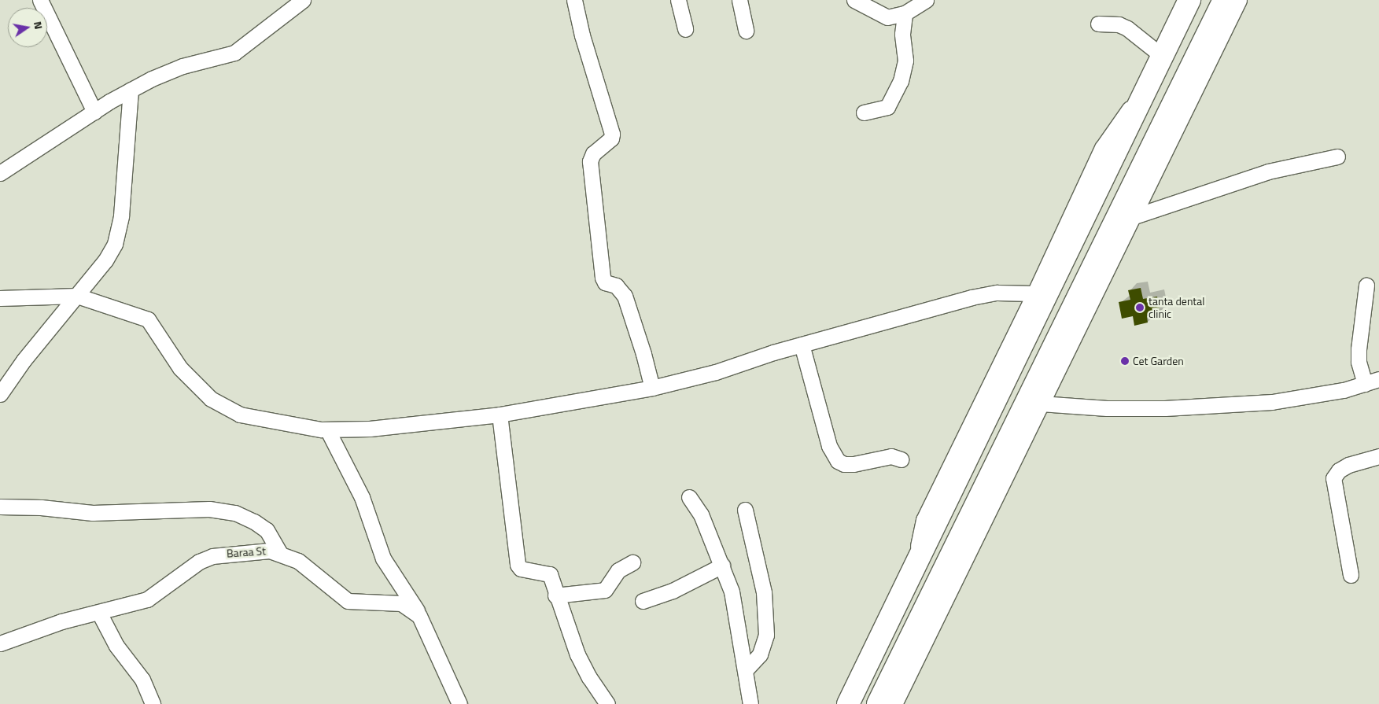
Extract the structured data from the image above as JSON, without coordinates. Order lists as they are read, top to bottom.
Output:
{
  "streets": {
    "street": ["Baraa St"]
  },
  "places": ["tanta dental clinic", "Cet Garden"],
  "north": "right"
}
